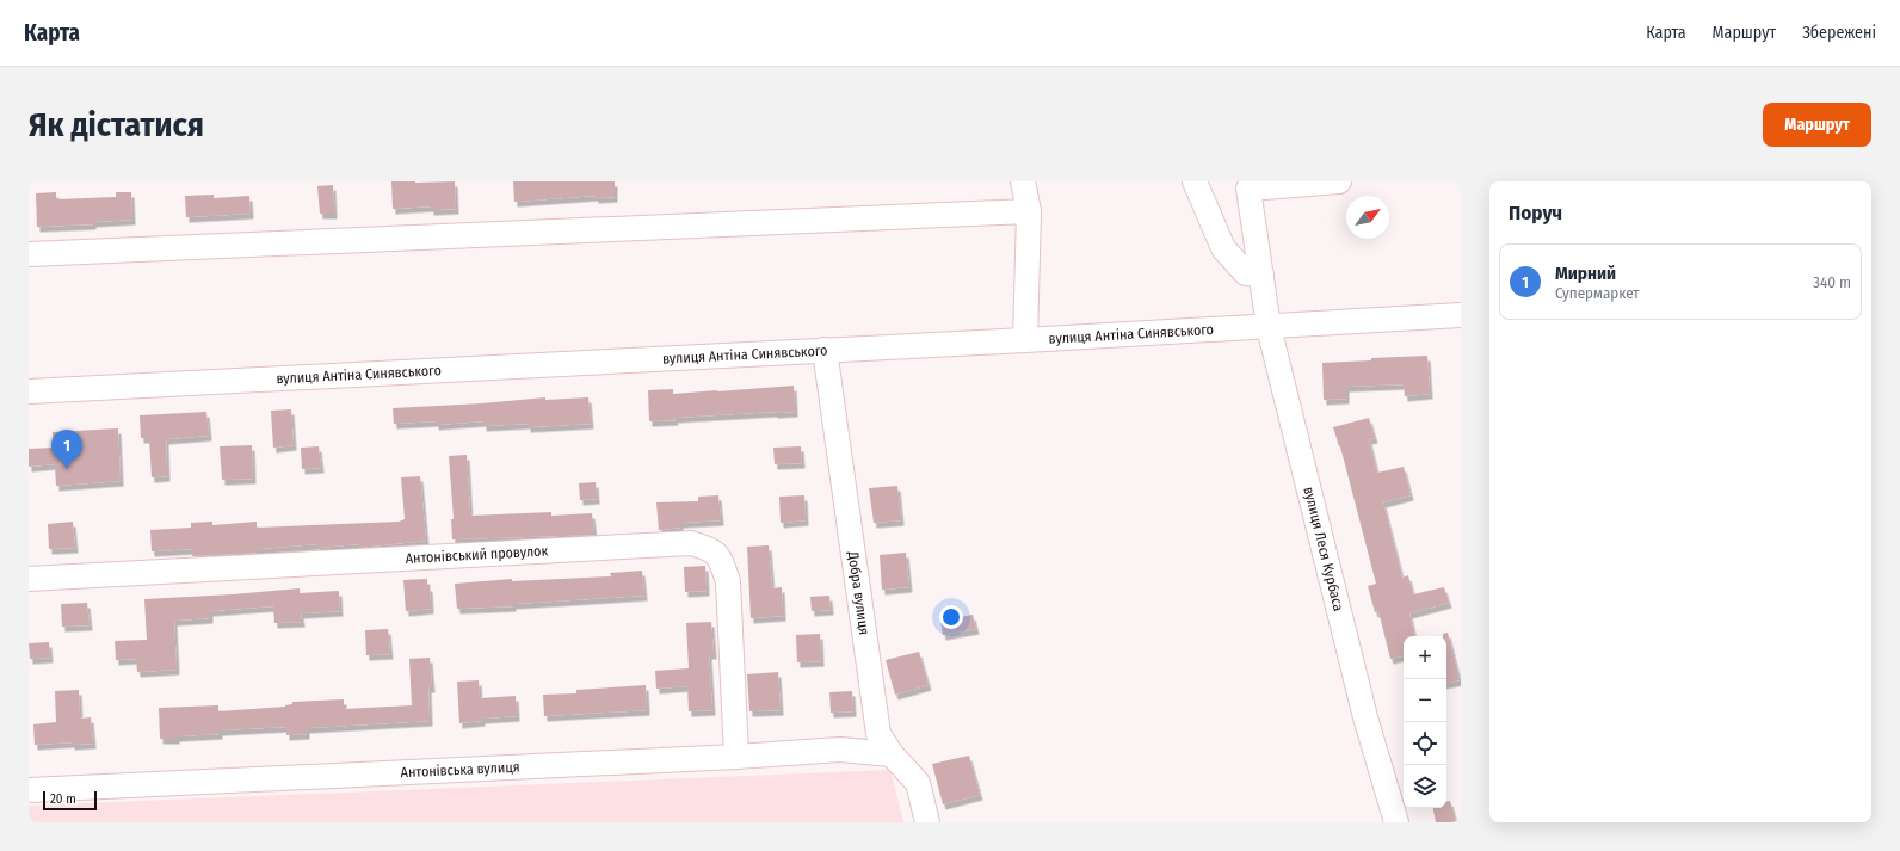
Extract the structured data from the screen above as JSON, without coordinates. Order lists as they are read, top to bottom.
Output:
{
  "streets": {
    "street": [
      "вулиця Антіна Синявського",
      "вулиця Леся Курбаса",
      "Антонівський провулок",
      "Добра вулиця",
      "Антонівська вулиця"
    ]
  },
  "crossings": [
    ["вулиця Антіна Синявського", "вулиця Леся Курбаса"],
    ["вулиця Антіна Синявського", "Добра вулиця"],
    ["Антонівський провулок", "Антонівська вулиця"],
    ["Добра вулиця", "Антонівська вулиця"]
  ],
  "scale_bar": "20 m",
  "north": "top right",
  "page": {
    "header": "Карта",
    "nav": ["Карта", "Маршрут", "Збережені"],
    "buttons": "Маршрут",
    "title": "Як дістатися",
    "heading": "Поруч",
    "list": [
      {
        "mark": "1",
        "name": "Мирний",
        "note": "Супермаркет",
        "value": "340 m"
      }
    ],
    "pins": "1",
    "map_buttons": ["+", "−"],
    "scale": "20 m"
  }
}
